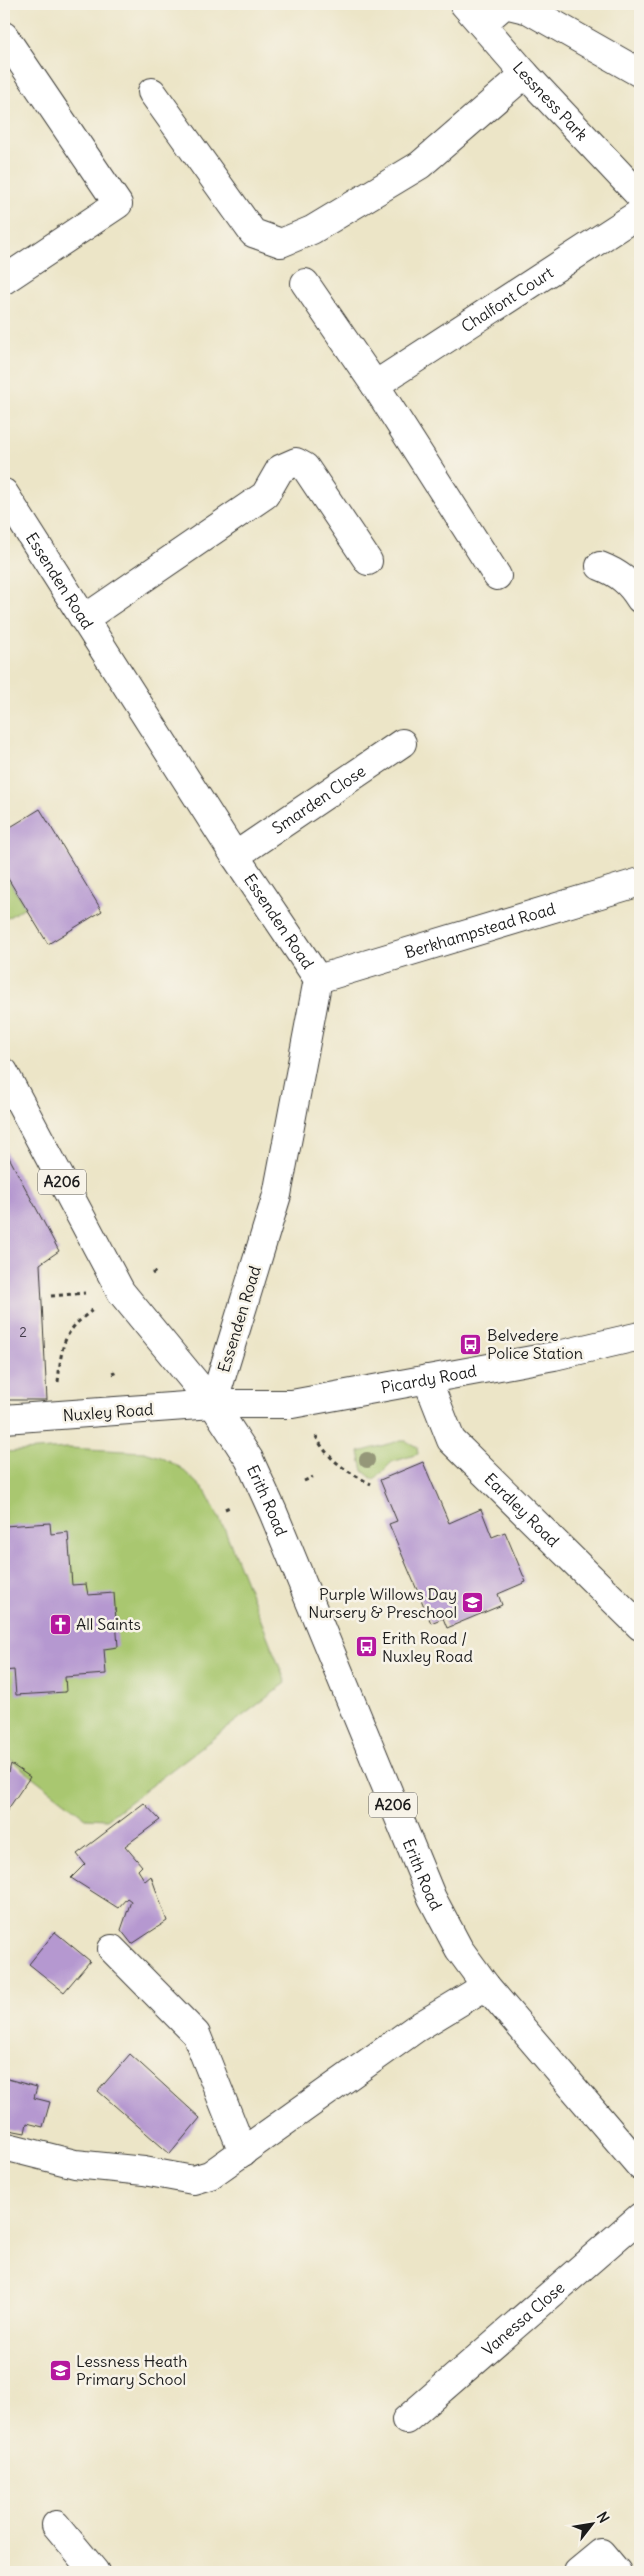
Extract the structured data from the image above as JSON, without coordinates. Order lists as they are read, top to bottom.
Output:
{
  "streets": {
    "street": [
      "Lessness Park",
      "Chalfont Court",
      "Essenden Road",
      "Smarden Close",
      "Berkhampstead Road",
      "A206",
      "Picardy Road",
      "Nuxley Road",
      "Erith Road",
      "Eardley Road",
      "Vanessa Close"
    ]
  },
  "crossings": [
    ["Essenden Road", "Smarden Close"],
    ["Essenden Road", "Berkhampstead Road"],
    ["Essenden Road", "A206"],
    ["Essenden Road", "Picardy Road"],
    ["Essenden Road", "Nuxley Road"],
    ["Essenden Road", "Erith Road"],
    ["A206", "Picardy Road"],
    ["A206", "Nuxley Road"],
    ["A206", "Erith Road"],
    ["Picardy Road", "Nuxley Road"],
    ["Picardy Road", "Erith Road"],
    ["Picardy Road", "Eardley Road"],
    ["Nuxley Road", "Erith Road"]
  ],
  "places": {
    "bus stop": ["Belvedere Police Station", "Erith Road / Nuxley Road"],
    "school or university": ["Purple Willows Day Nursery & Preschool", "Lessness Heath Primary School"],
    "church": ["All Saints"]
  },
  "house_numbers": ["2"],
  "north": "top right"
}
